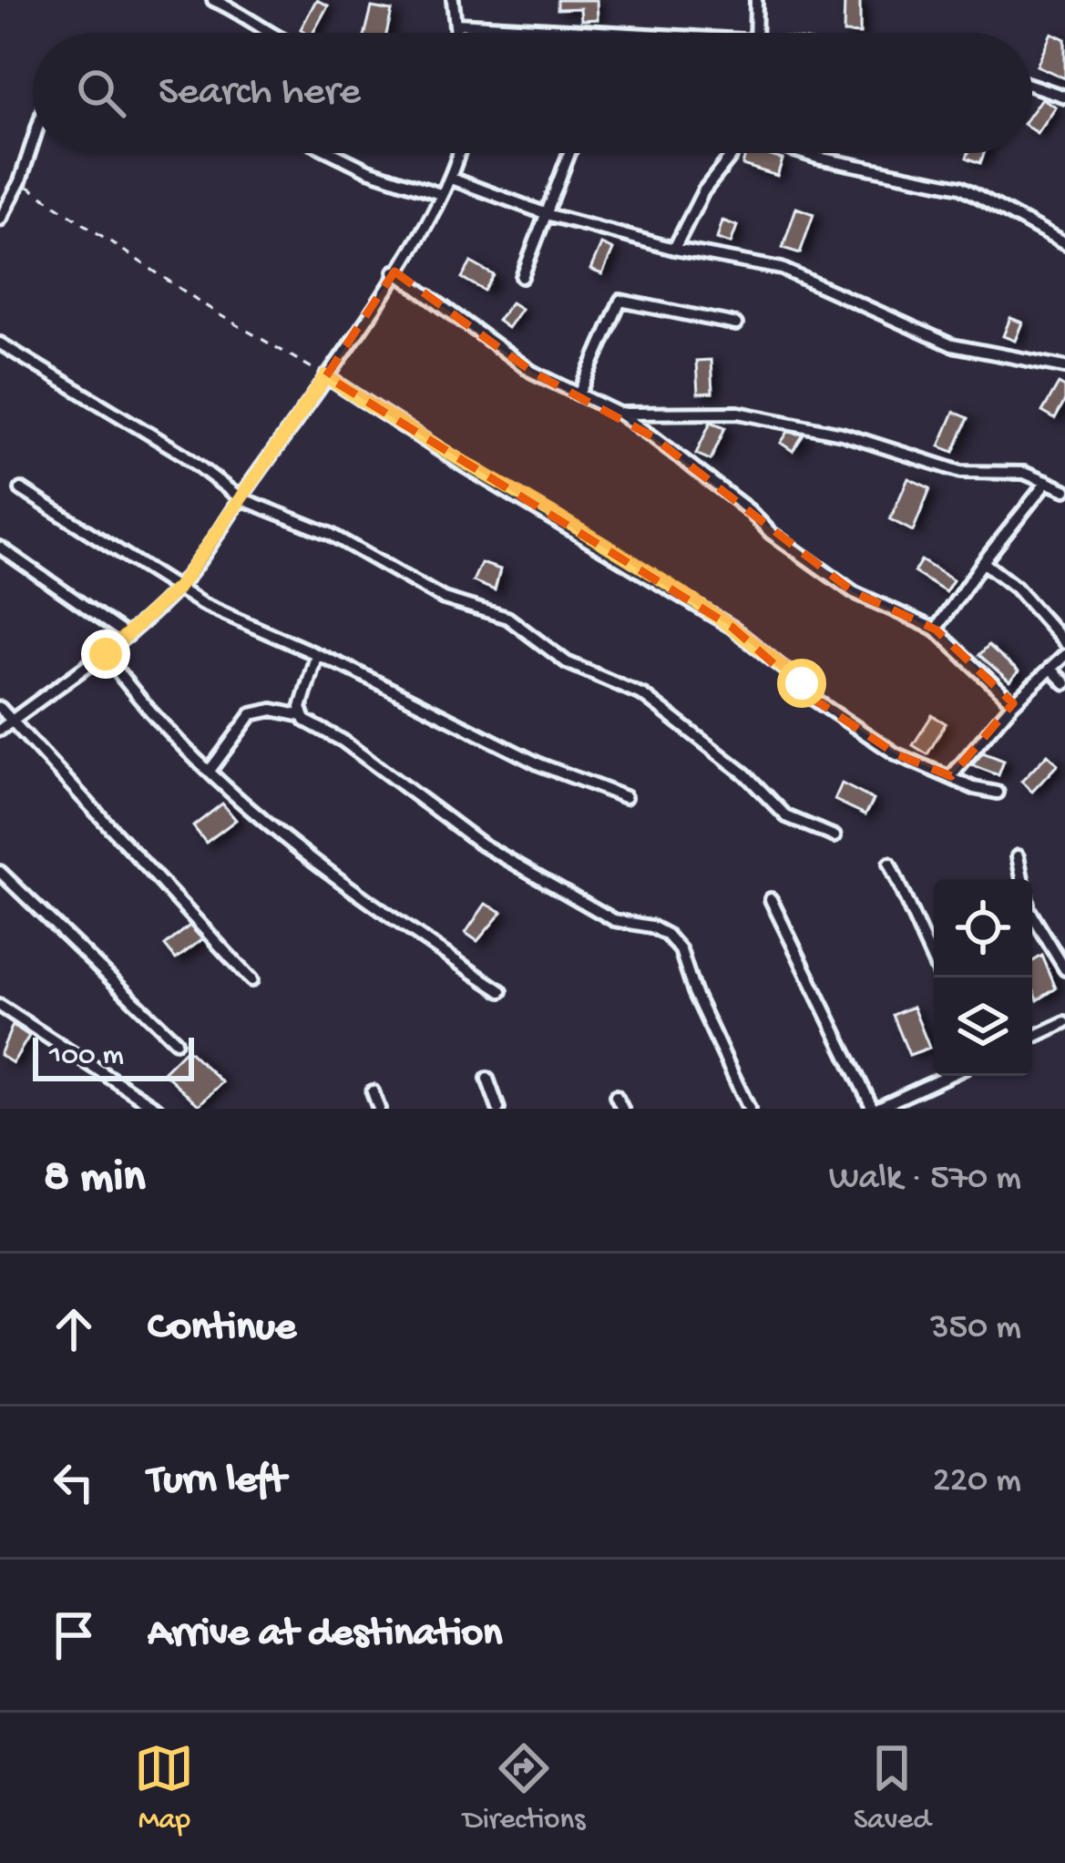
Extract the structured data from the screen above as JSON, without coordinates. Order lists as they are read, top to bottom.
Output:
{
  "scale_bar": "100 m",
  "page": {
    "search": "Search here",
    "scale": "100 m",
    "heading": ["8 min", "Walk · 570 m"],
    "list": [
      ["Continue", "350 m"],
      ["Turn left", "220 m"],
      "Arrive at destination"
    ],
    "nav": ["Map", "Directions", "Saved"]
  }
}
